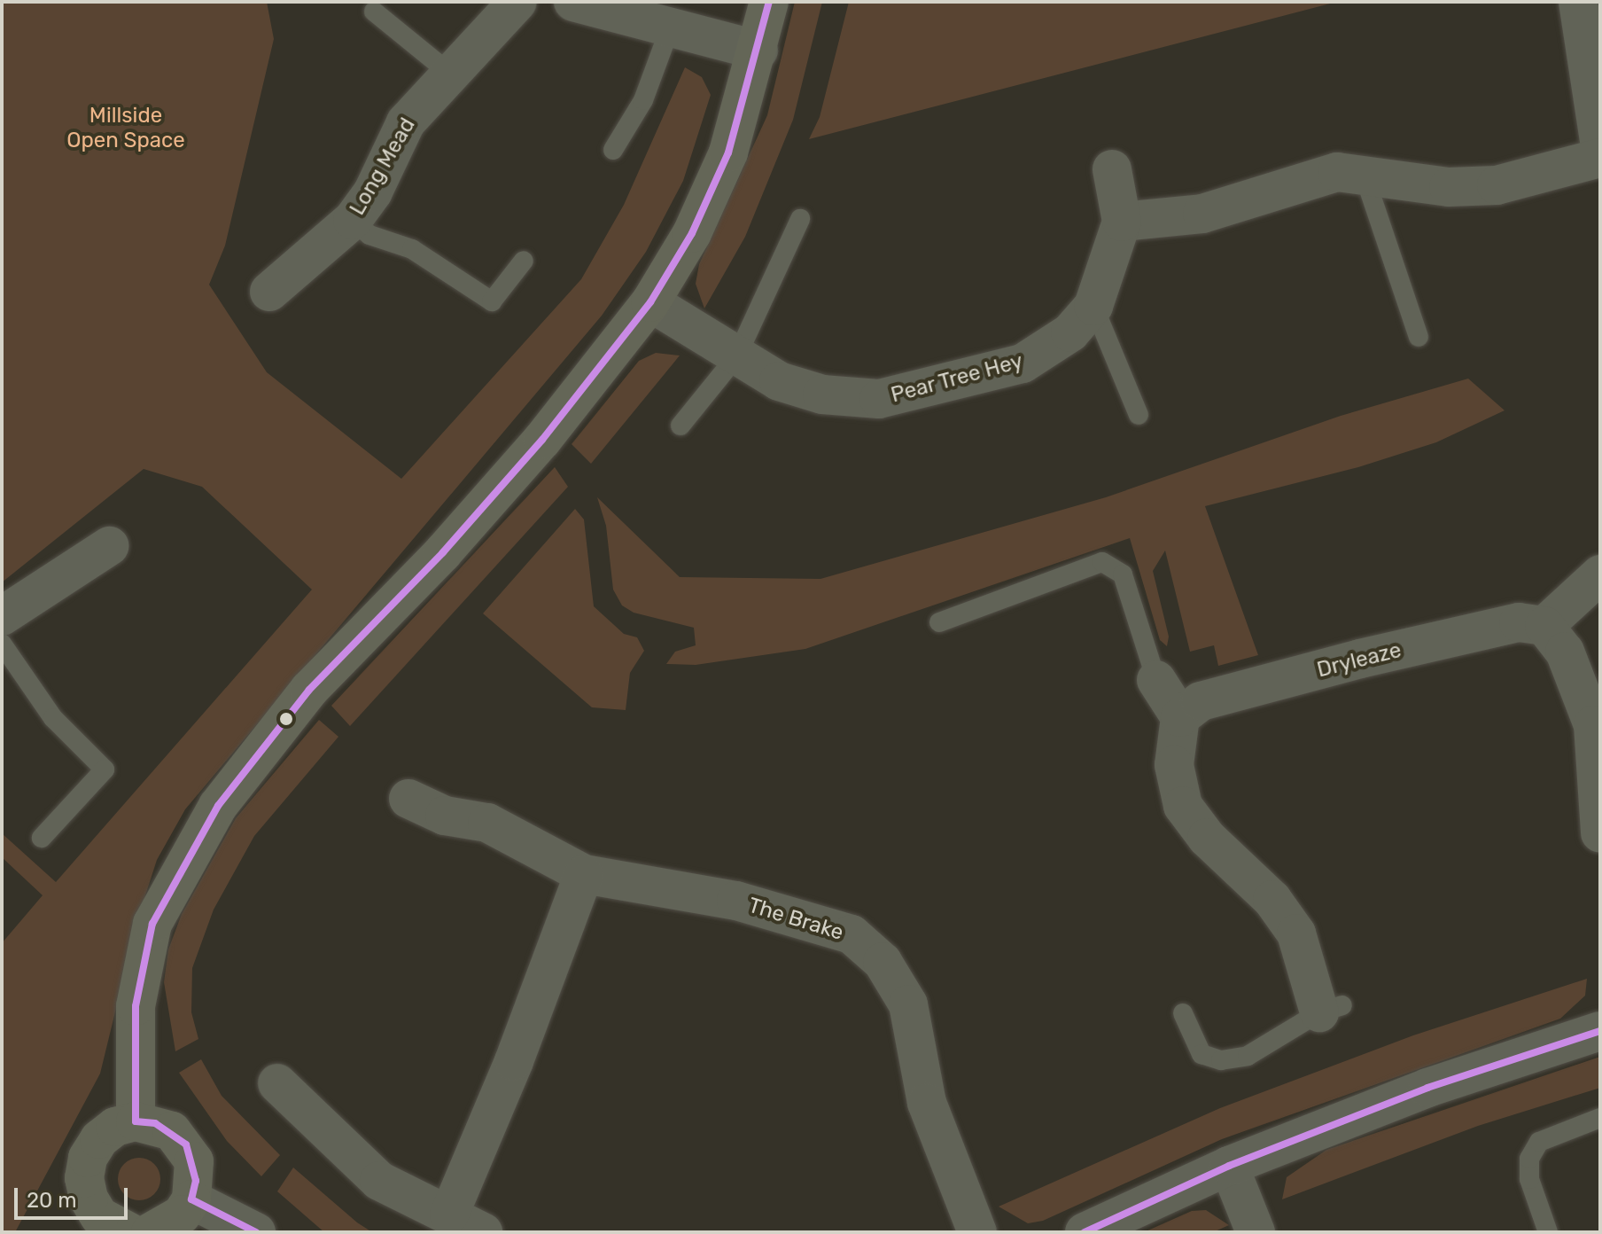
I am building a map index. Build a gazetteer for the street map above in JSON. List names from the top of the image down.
{
  "streets": {
    "street": [
      "Long Mead",
      "Pear Tree Hey",
      "Dryleaze",
      "The Brake"
    ]
  },
  "parks": ["Millside Open Space"],
  "scale_bar": "20 m"
}
